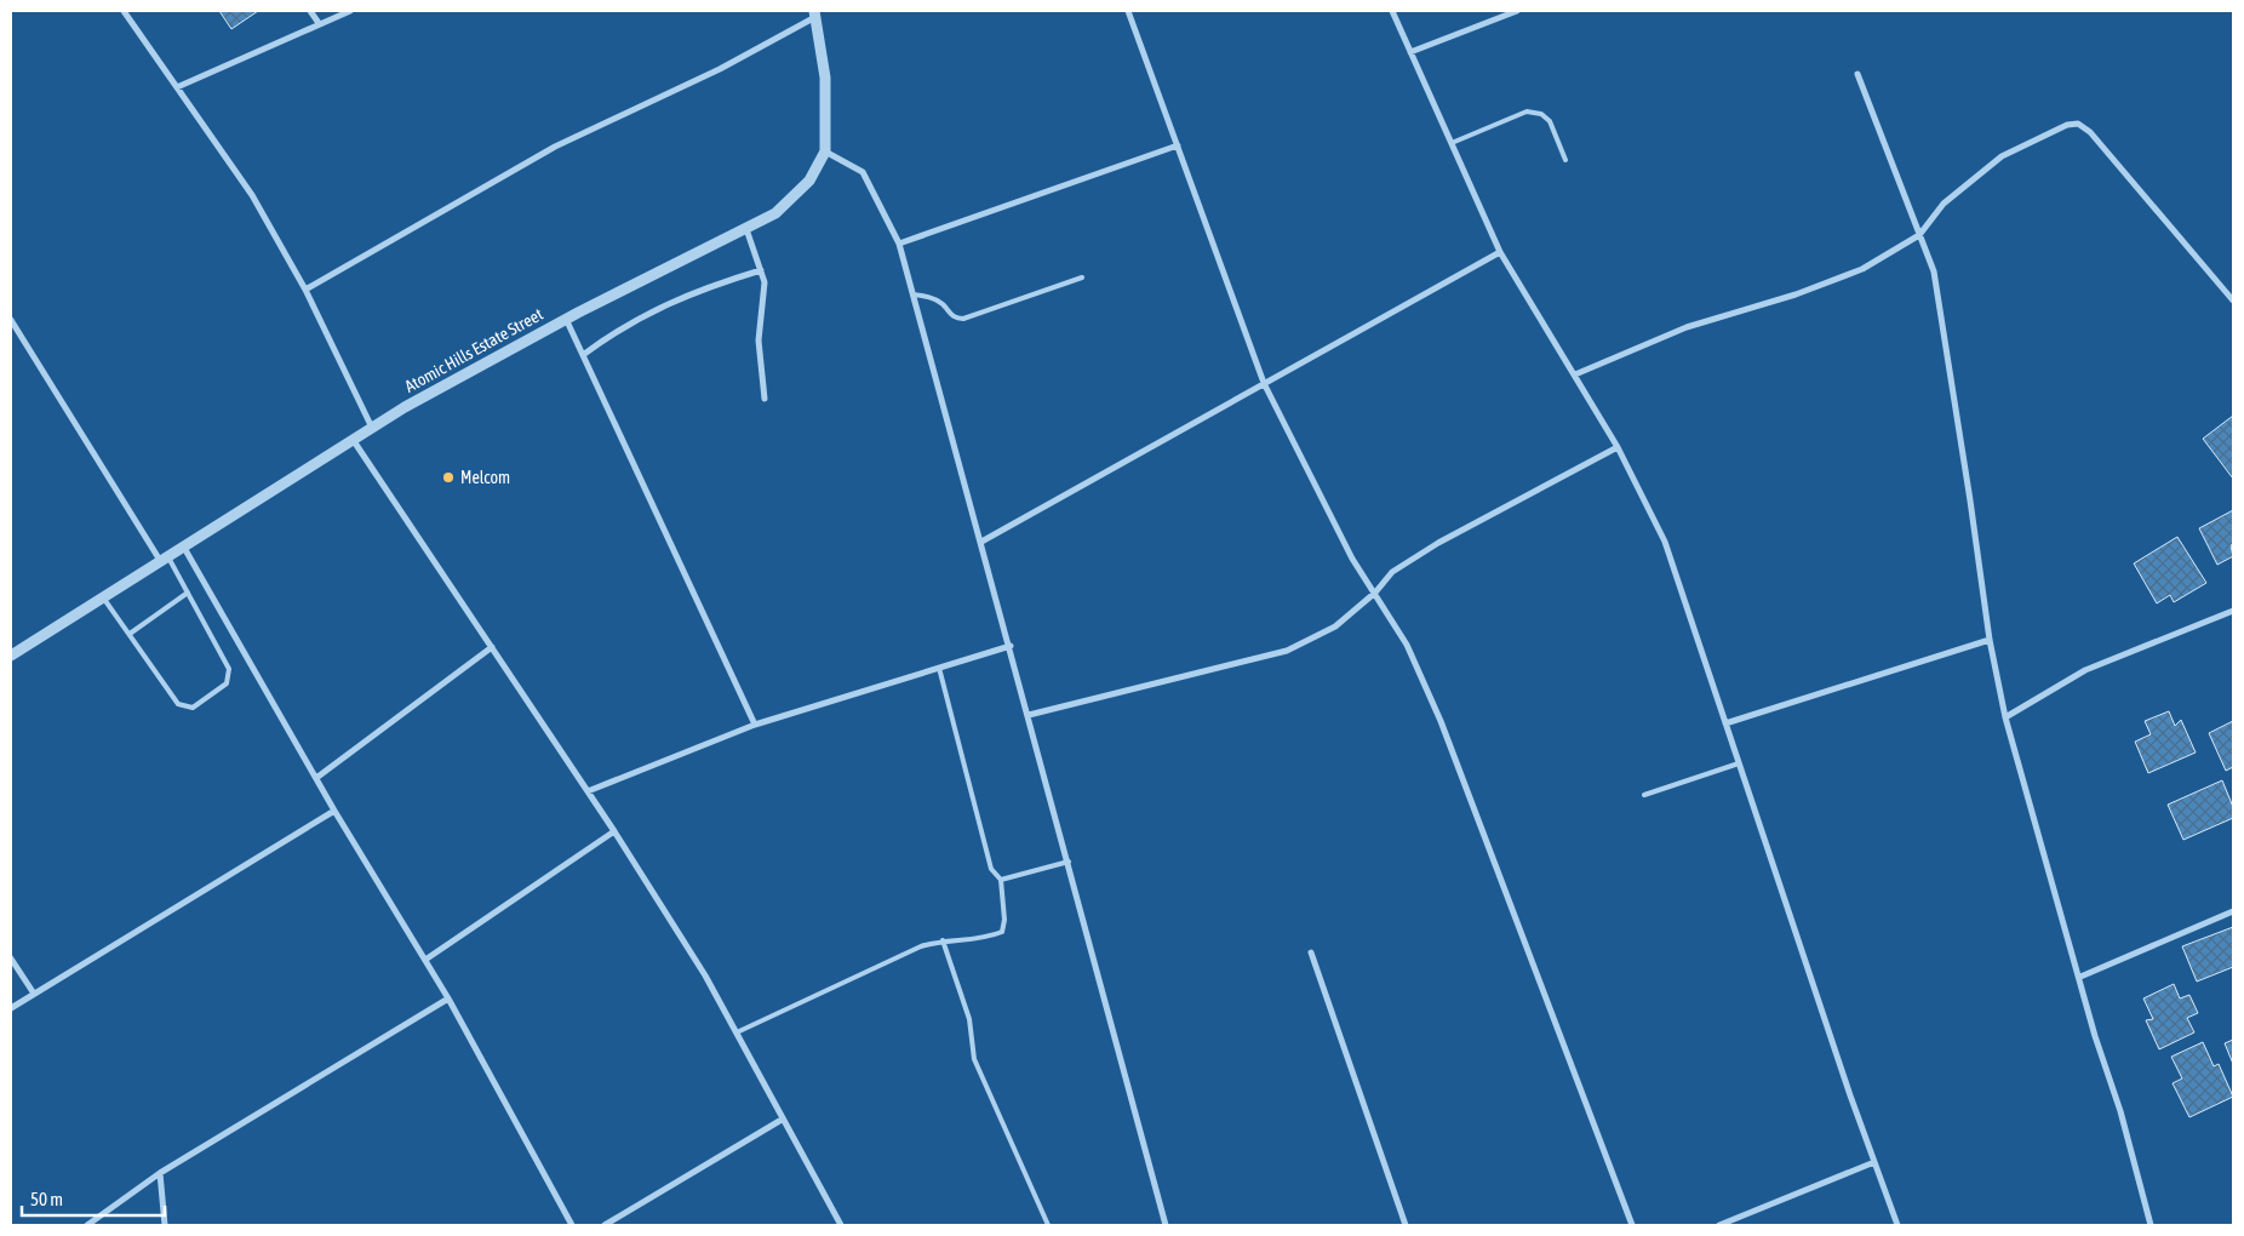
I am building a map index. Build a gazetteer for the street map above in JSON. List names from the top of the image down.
{
  "streets": {
    "street": ["Atomic Hills Estate Street"]
  },
  "places": ["Melcom"],
  "scale_bar": "50 m"
}
